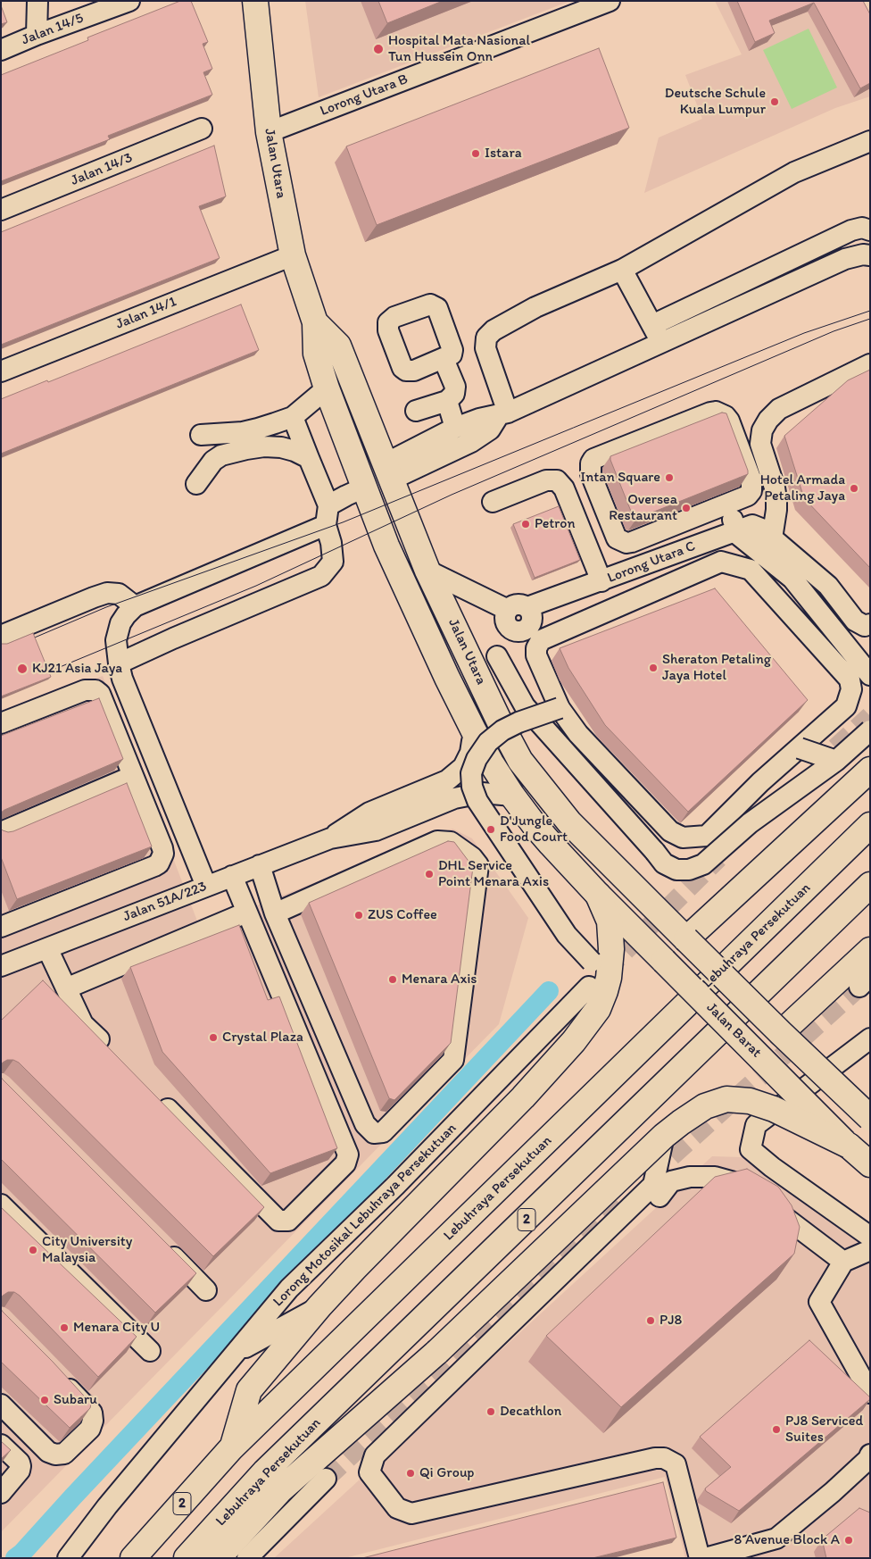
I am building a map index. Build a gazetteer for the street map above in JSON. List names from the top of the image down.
{
  "streets": {
    "main road": [
      "Jalan Utara",
      "Lebuhraya Persekutuan",
      "Jalan Barat",
      "2"
    ],
    "street": [
      "Jalan 14/5",
      "Lorong Utara B",
      "Jalan 14/3",
      "Jalan 14/1",
      "Lorong Utara C",
      "Jalan 51A/223",
      "Lorong Motosikal Lebuhraya Persekutuan"
    ]
  },
  "crossings": [
    ["Lorong Utara B", "Jalan Utara"],
    ["Jalan Utara", "Jalan 14/1"],
    ["Jalan Utara", "Jalan 51A/223"],
    ["Jalan Utara", "Jalan Barat"]
  ],
  "places": [
    "Hospital Mata Nasional Tun Hussein Onn",
    "Deutsche Schule Kuala Lumpur",
    "Istara",
    "Intan Square",
    "Hotel Armada Petaling Jaya",
    "Oversea Restaurant",
    "Petron",
    "Sheraton Petaling Jaya Hotel",
    "KJ21 Asia Jaya",
    "D'Jungle Food Court",
    "DHL Service Point Menara Axis",
    "ZUS Coffee",
    "Menara Axis",
    "Crystal Plaza",
    "City University Malaysia",
    "PJ8",
    "Menara City U",
    "Subaru",
    "Decathlon",
    "PJ8 Serviced Suites",
    "Qi Group",
    "8 Avenue Block A"
  ]
}
